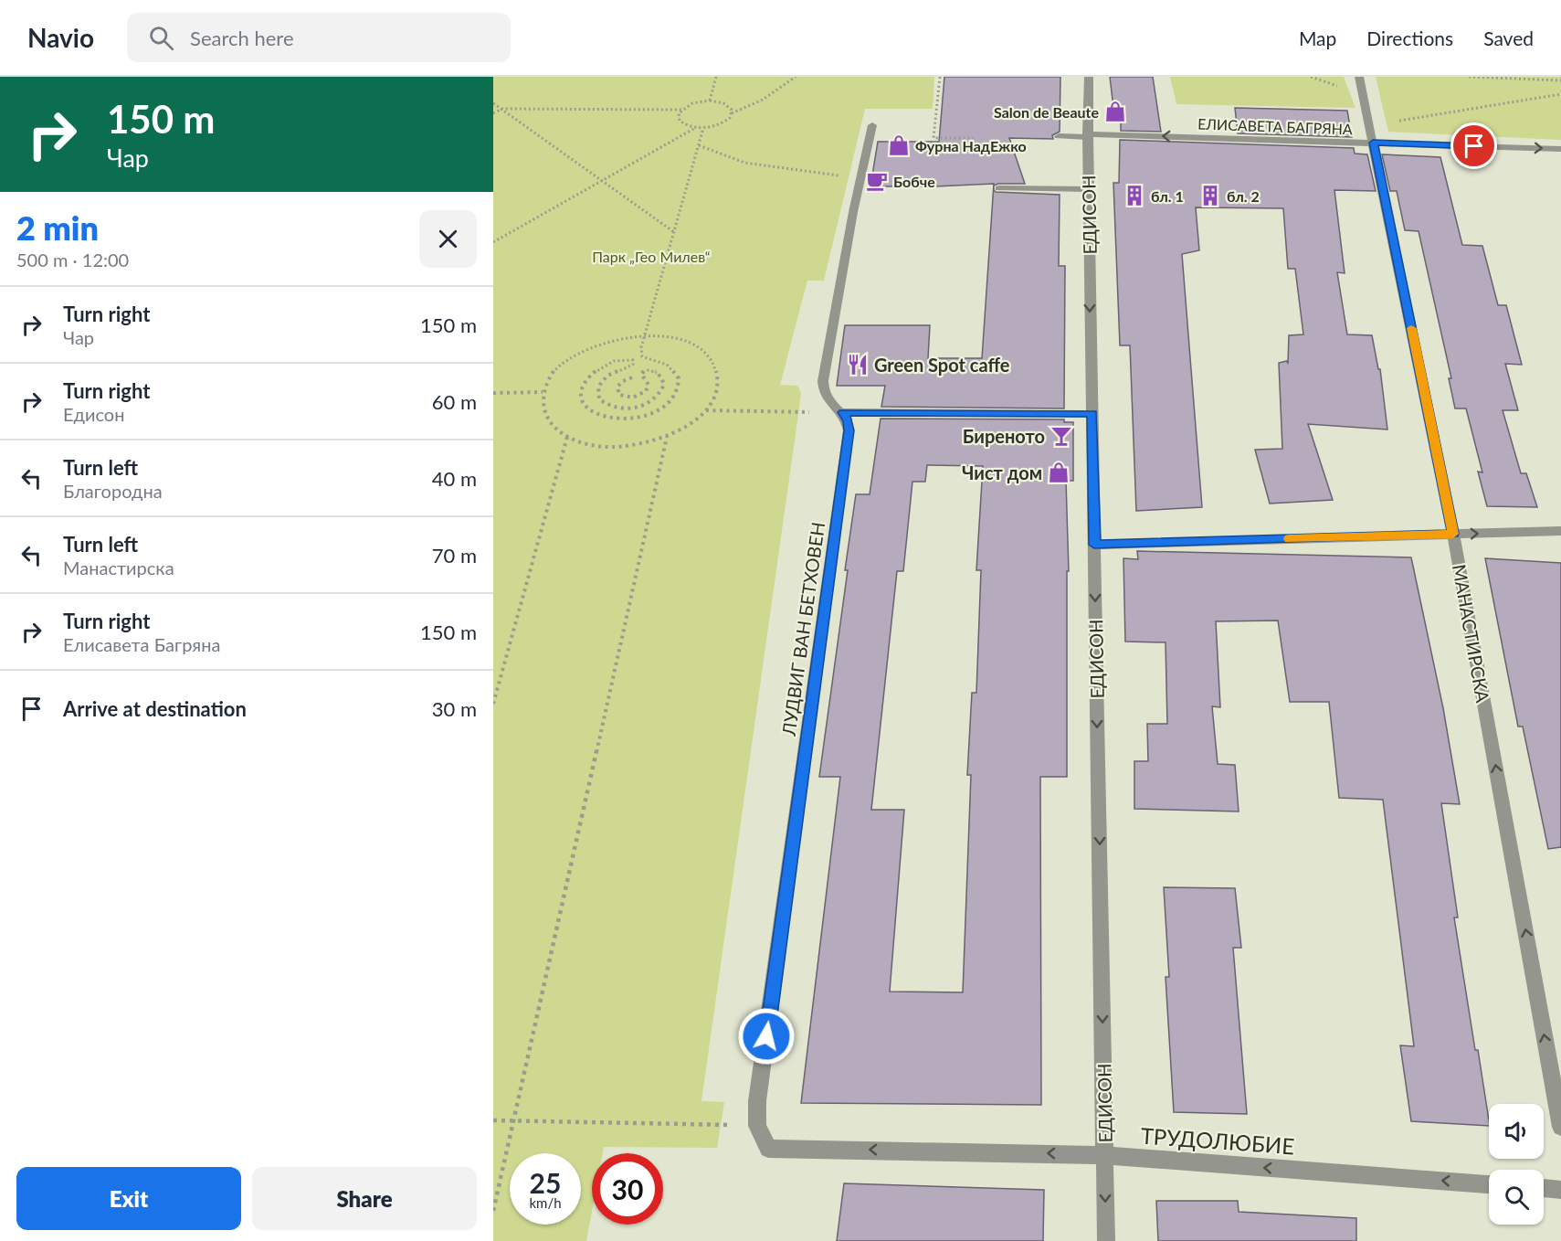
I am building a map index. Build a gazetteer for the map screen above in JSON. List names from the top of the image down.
{
  "streets": {
    "street": [
      "ЕЛИСАВЕТА БАГРЯНА",
      "ЕДИСОН",
      "ЛУДВИГ ВАН БЕТХОВЕН",
      "МАНАСТИРСКА",
      "ТРУДОЛЮБИЕ"
    ]
  },
  "crossings": [
    ["ЕЛИСАВЕТА БАГРЯНА", "ЕДИСОН"],
    ["ЕЛИСАВЕТА БАГРЯНА", "МАНАСТИРСКА"],
    ["ЕДИСОН", "ТРУДОЛЮБИЕ"],
    ["ЛУДВИГ ВАН БЕТХОВЕН", "ТРУДОЛЮБИЕ"]
  ],
  "one_way": ["ЕДИСОН", "МАНАСТИРСКА", "ТРУДОЛЮБИЕ"],
  "parks": ["Парк „Гео Милев“"],
  "places": {
    "shop": ["Salon de Beaute", "Фурна НадЕжко", "Чист дом"],
    "cafe": ["Бобче"],
    "building": ["бл. 1", "бл. 2"],
    "restaurant": ["Green Spot caffe"],
    "bar": ["Биреното"]
  },
  "page": {
    "header": "Navio",
    "search": "Search here",
    "nav": ["Map", "Directions", "Saved"],
    "turn": ["150 m", "Чар"],
    "heading": ["2 min", "500 m · 12:00"],
    "list": [
      {
        "name": "Turn right",
        "note": "Чар",
        "value": "150 m"
      },
      {
        "name": "Turn right",
        "note": "Едисон",
        "value": "60 m"
      },
      {
        "name": "Turn left",
        "note": "Благородна",
        "value": "40 m"
      },
      {
        "name": "Turn left",
        "note": "Манастирска",
        "value": "70 m"
      },
      {
        "name": "Turn right",
        "note": "Елисавета Багряна",
        "value": "150 m"
      },
      {
        "name": "Arrive at destination",
        "value": "30 m"
      }
    ],
    "speed": "25 km/h",
    "limit": "30",
    "buttons": ["Exit", "Share"]
  }
}
